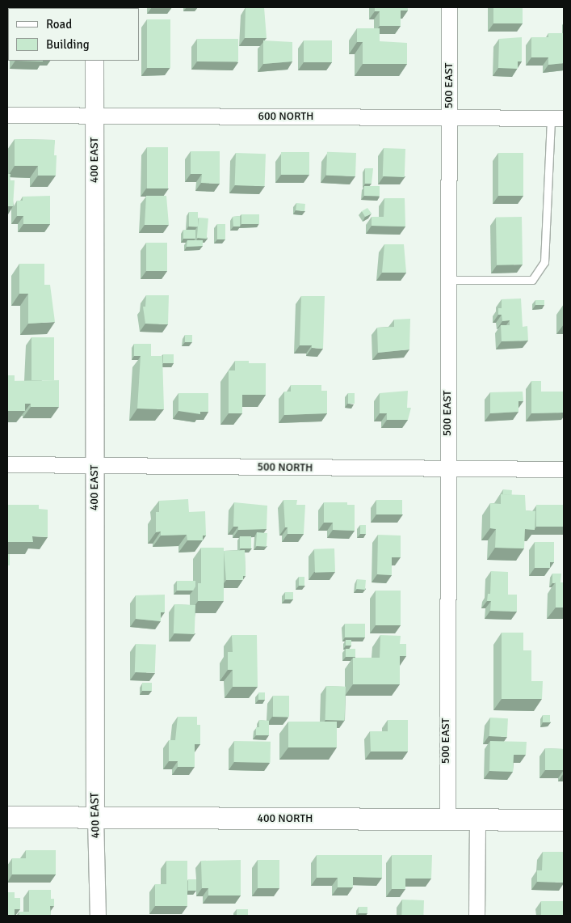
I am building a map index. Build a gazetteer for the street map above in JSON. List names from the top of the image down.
{
  "streets": {
    "main road": ["400 NORTH"],
    "street": [
      "500 EAST",
      "600 NORTH",
      "400 EAST",
      "500 NORTH"
    ]
  },
  "crossings": [
    ["500 EAST", "600 NORTH"],
    ["500 EAST", "500 NORTH"],
    ["500 EAST", "400 NORTH"],
    ["600 NORTH", "400 EAST"],
    ["400 EAST", "500 NORTH"],
    ["400 EAST", "400 NORTH"]
  ],
  "legend": ["Road", "Building"]
}
